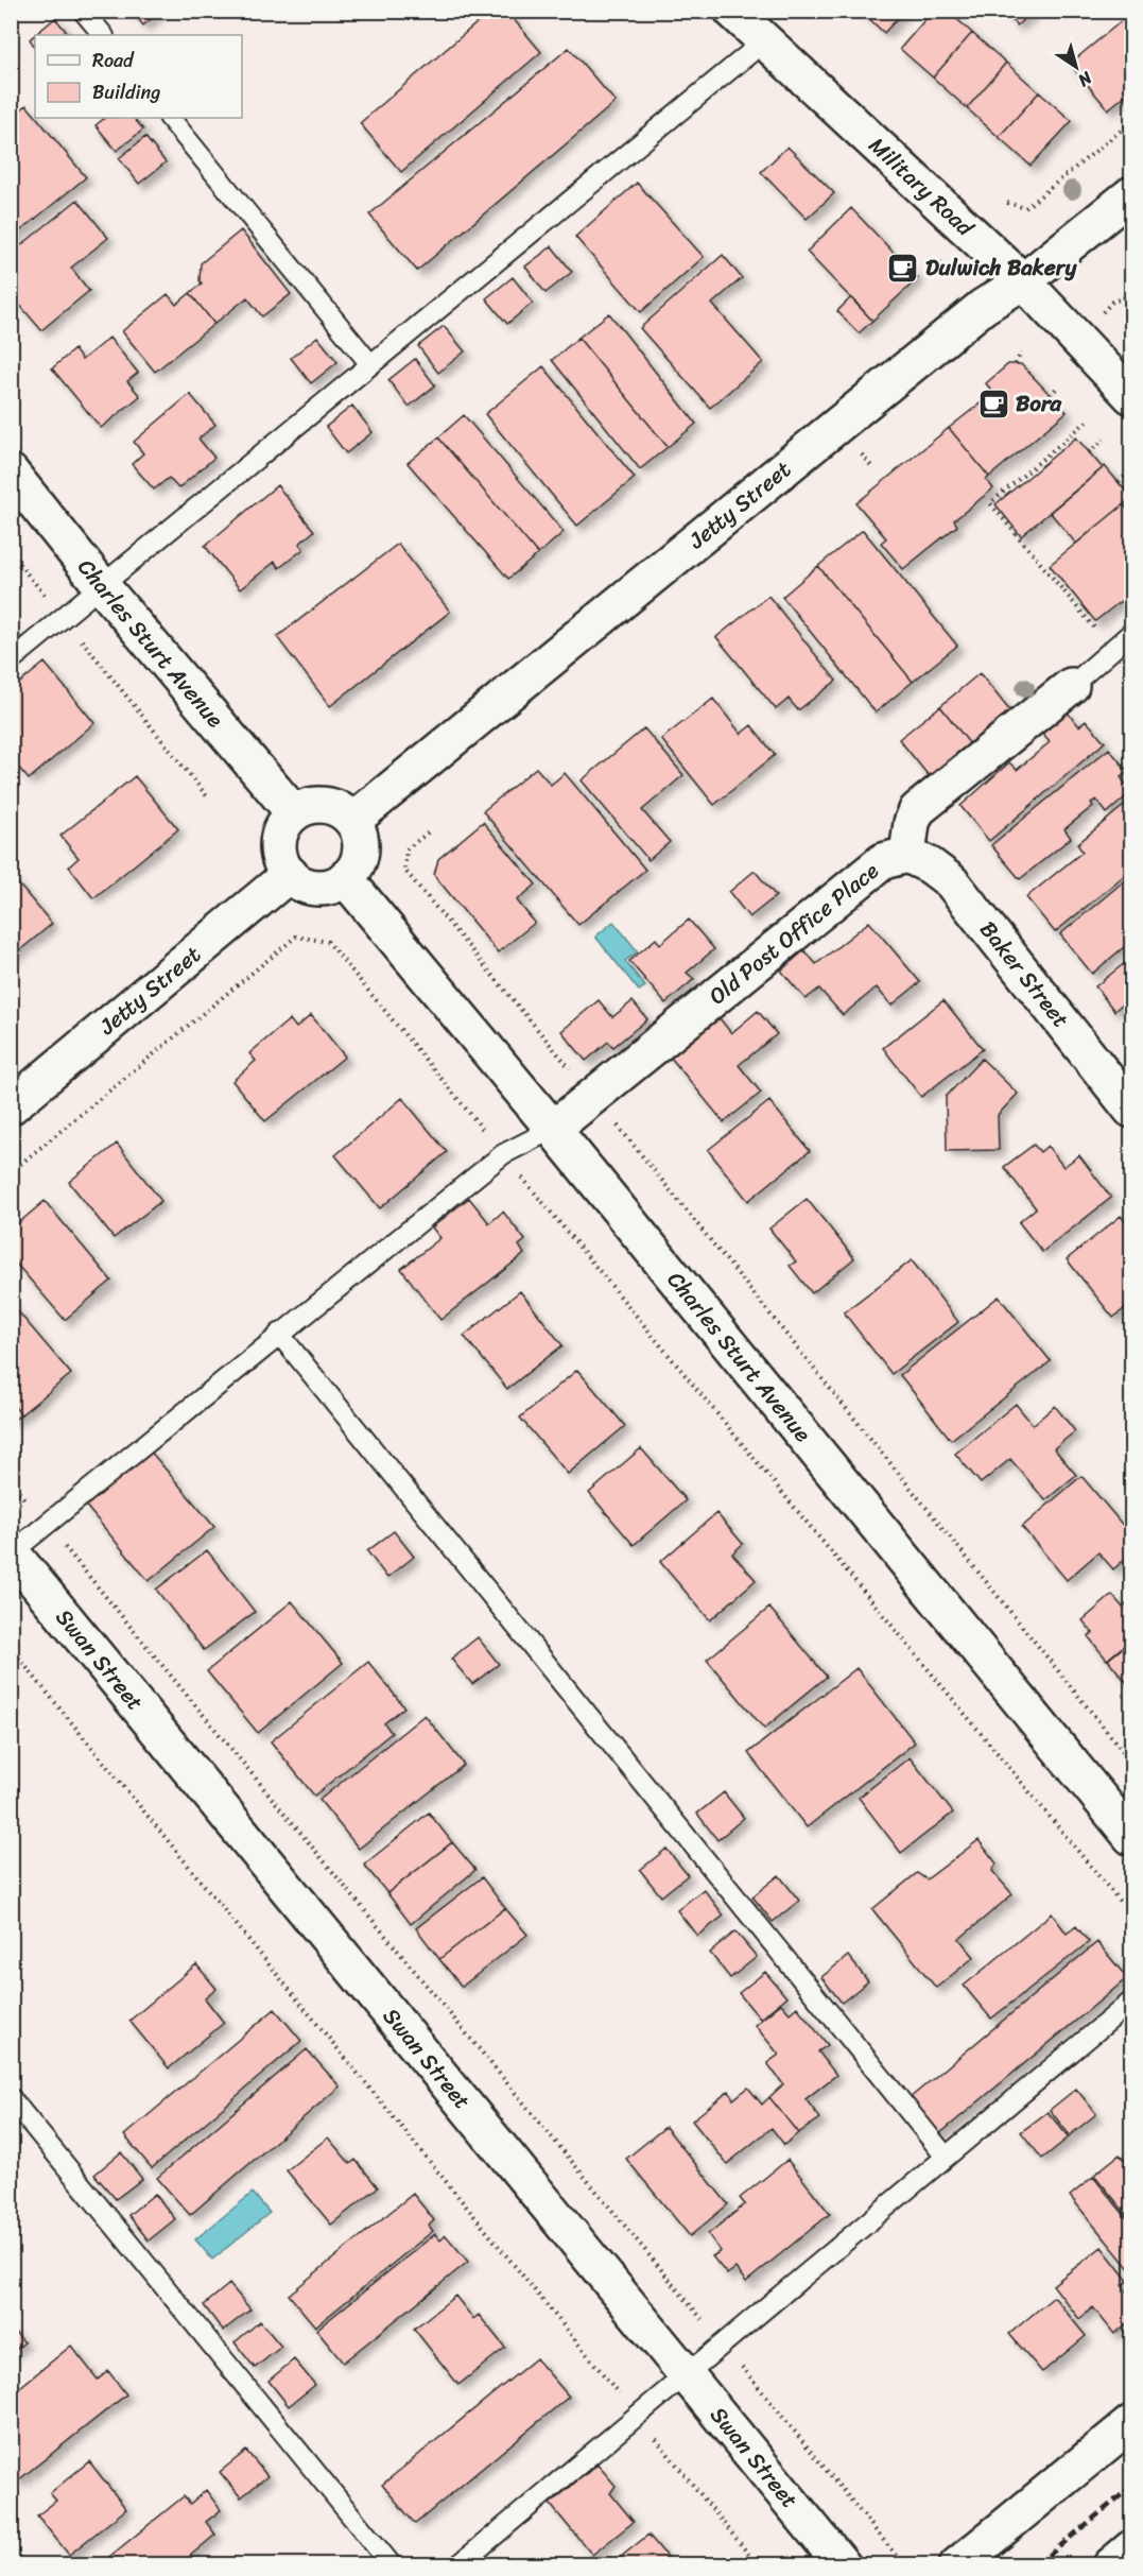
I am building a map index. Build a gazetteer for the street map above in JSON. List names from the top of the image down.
{
  "streets": {
    "street": [
      "Military Road",
      "Jetty Street",
      "Charles Sturt Avenue",
      "Old Post Office Place",
      "Baker Street",
      "Swan Street"
    ]
  },
  "crossings": [
    ["Military Road", "Jetty Street"],
    ["Jetty Street", "Charles Sturt Avenue"],
    ["Charles Sturt Avenue", "Old Post Office Place"],
    ["Old Post Office Place", "Baker Street"]
  ],
  "places": {
    "cafe": ["Dulwich Bakery", "Bora"]
  },
  "legend": ["Road", "Building"],
  "north": "bottom right"
}
